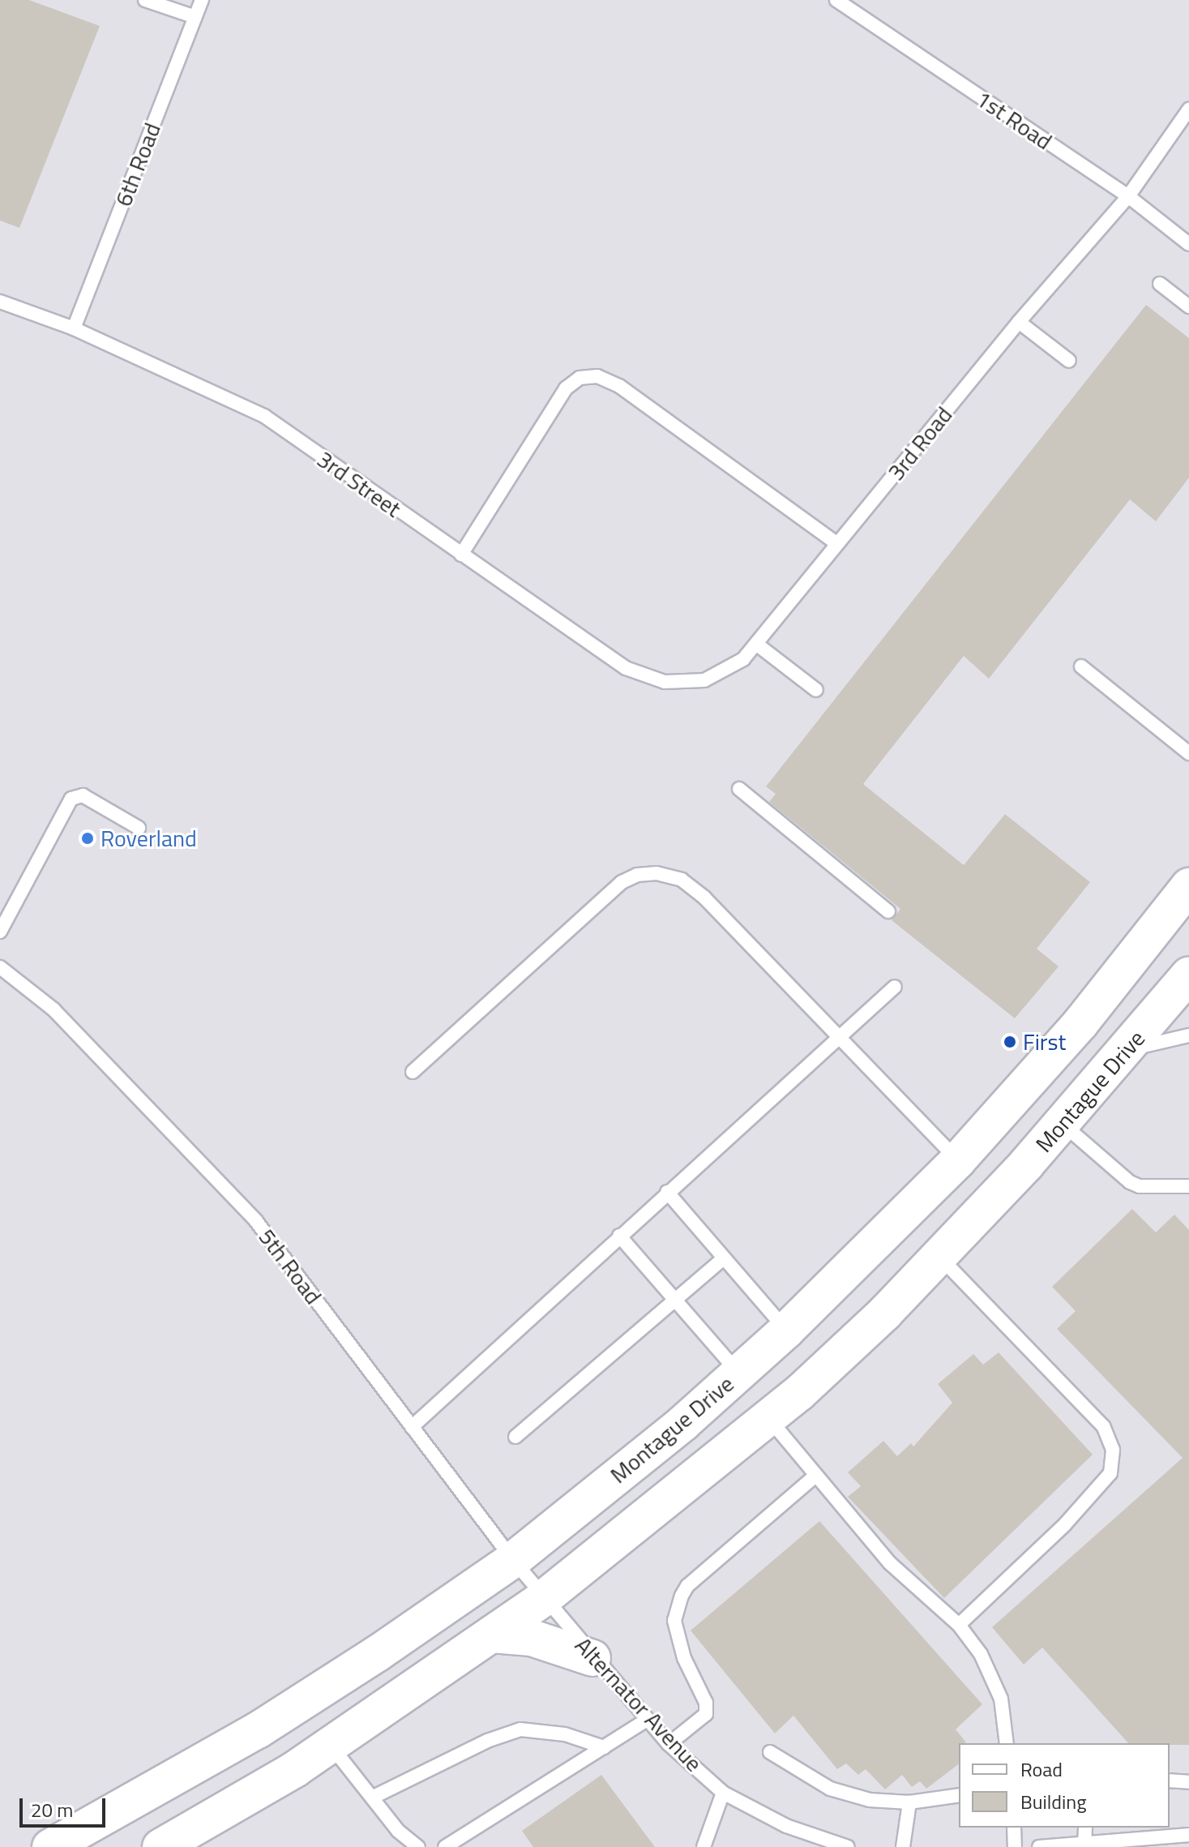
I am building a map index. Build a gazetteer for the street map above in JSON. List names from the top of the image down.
{
  "streets": {
    "main road": ["Montague Drive"],
    "lane": [
      "1st Road",
      "6th Road",
      "3rd Road",
      "3rd Street",
      "5th Road",
      "Alternator Avenue"
    ]
  },
  "crossings": [
    ["1st Road", "3rd Road"],
    ["6th Road", "3rd Street"],
    ["3rd Road", "3rd Street"],
    ["Montague Drive", "5th Road"],
    ["Montague Drive", "Alternator Avenue"],
    ["5th Road", "Alternator Avenue"]
  ],
  "places": ["Roverland", "First"],
  "legend": ["Road", "Building"],
  "scale_bar": "20 m"
}
